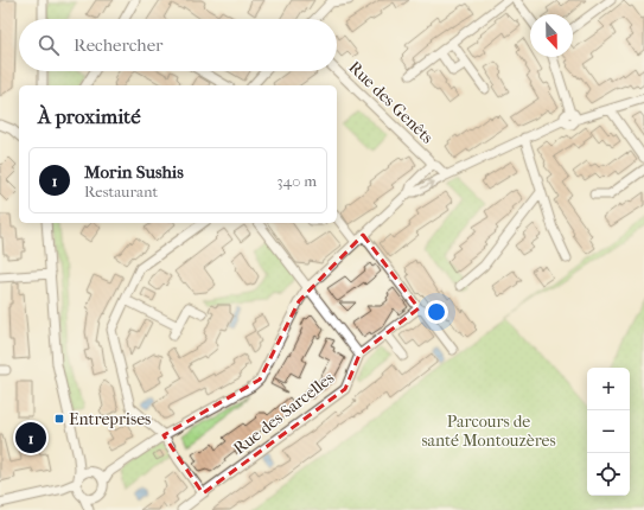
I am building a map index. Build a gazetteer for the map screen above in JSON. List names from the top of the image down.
{
  "streets": {
    "street": ["Rue des Genêts", "Rue des Sarcelles"]
  },
  "parks": ["Parcours de santé Montouzères"],
  "places": {
    "transit": ["Entreprises"]
  },
  "north": "bottom",
  "page": {
    "search": "Rechercher",
    "heading": "À proximité",
    "list": [
      {
        "mark": "1",
        "name": "Morin Sushis",
        "note": "Restaurant",
        "value": "340 m"
      }
    ],
    "map_buttons": ["+", "−"],
    "pins": "1"
  }
}
